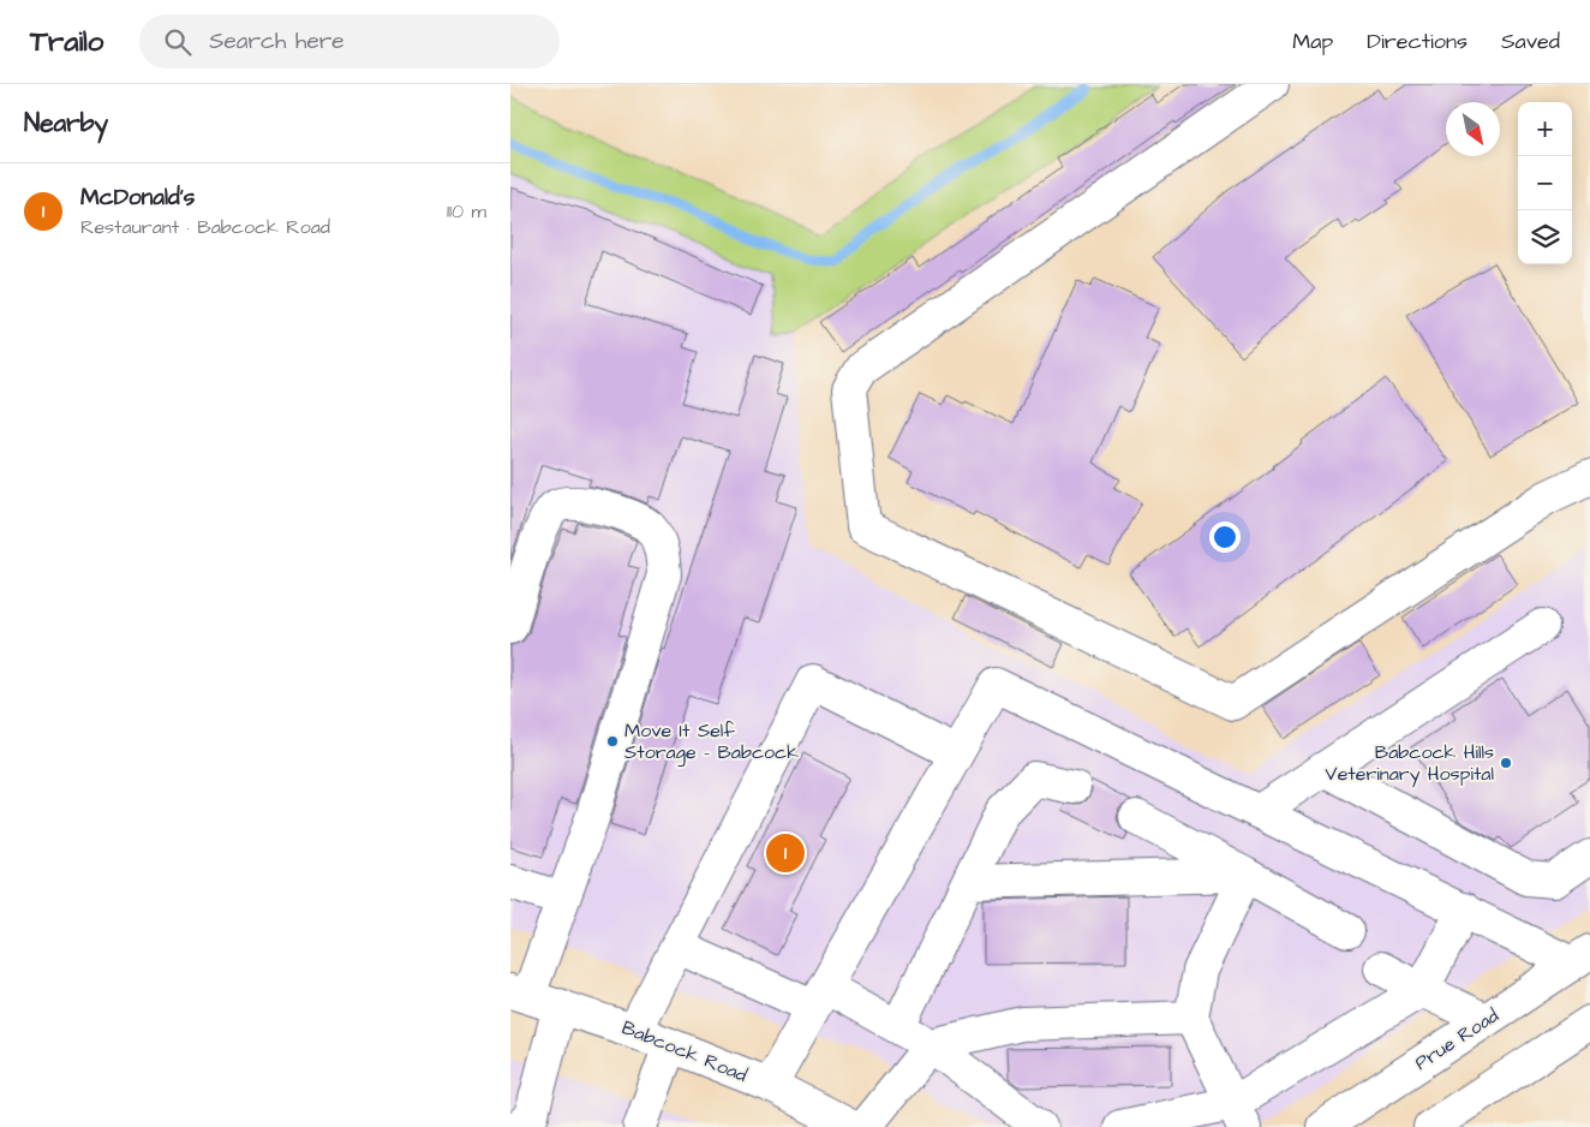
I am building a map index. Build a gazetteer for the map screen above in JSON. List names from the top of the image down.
{
  "streets": {
    "main road": ["Prue Road", "Babcock Road"]
  },
  "places": ["Move It Self Storage - Babcock", "Babcock Hills Veterinary Hospital"],
  "north": "bottom right",
  "page": {
    "header": "Trailo",
    "search": "Search here",
    "nav": ["Map", "Directions", "Saved"],
    "heading": "Nearby",
    "map_buttons": ["+", "−"],
    "list": [
      {
        "mark": "1",
        "name": "McDonald's",
        "note": "Restaurant · Babcock Road",
        "value": "110 m"
      }
    ],
    "pins": "1"
  }
}
